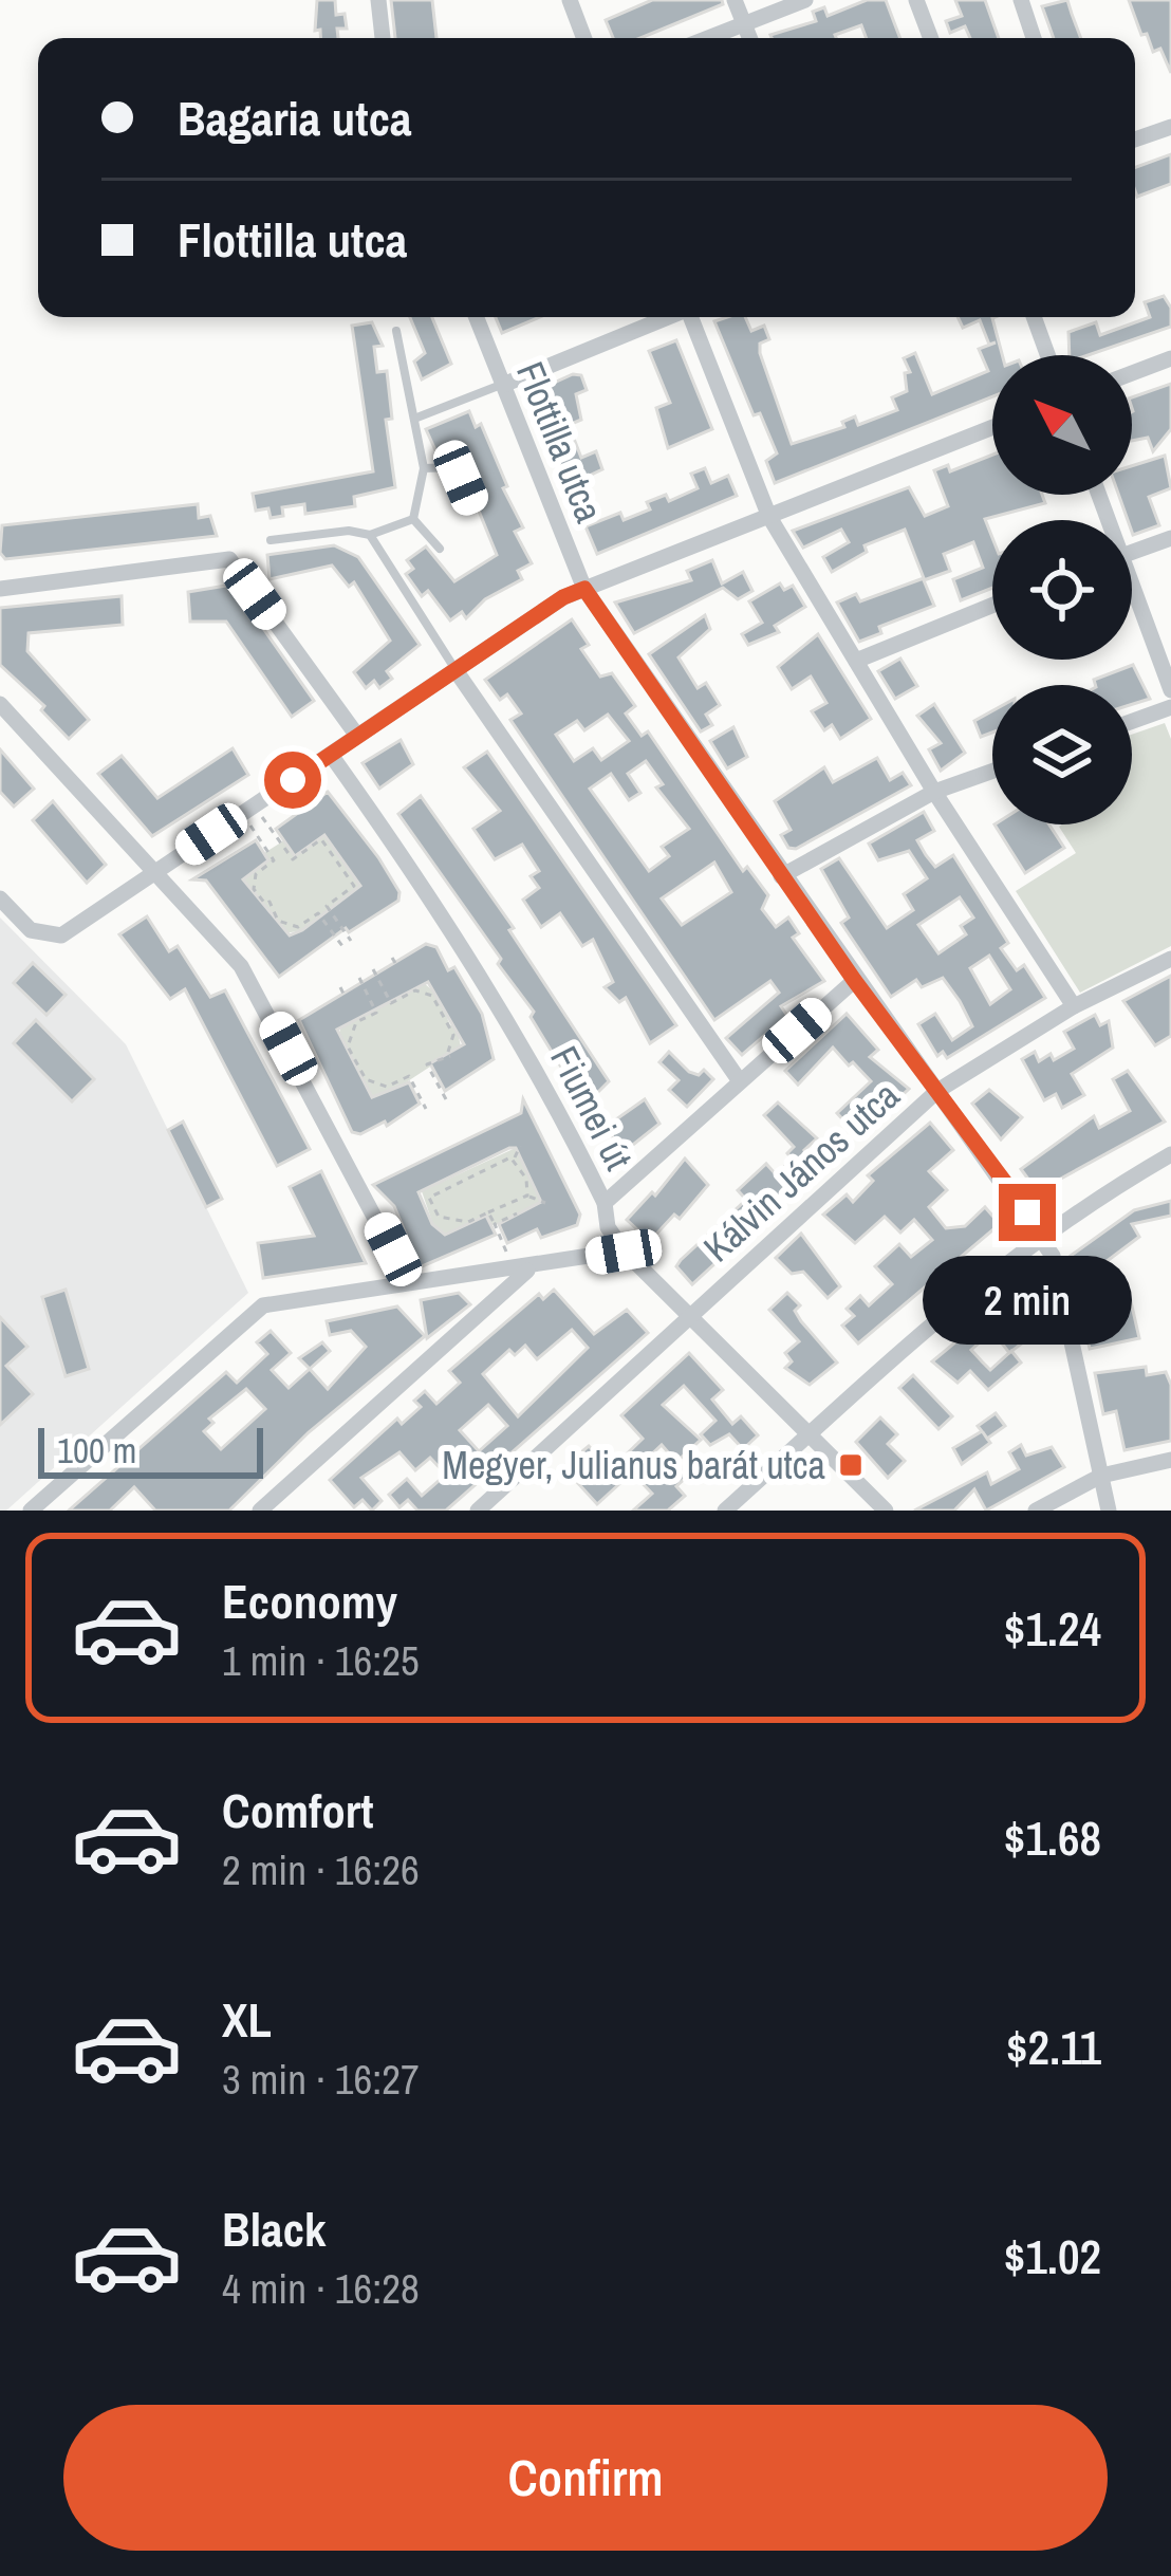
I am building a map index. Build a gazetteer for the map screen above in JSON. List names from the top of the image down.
{
  "streets": {
    "street": ["Flottilla utca", "Fiumei út", "Kálvin János utca"]
  },
  "crossings": [
    ["Flottilla utca", "Kálvin János utca"],
    ["Fiumei út", "Kálvin János utca"]
  ],
  "places": {
    "transit": ["Megyer, Julianus barát utca"]
  },
  "scale_bar": "100 m",
  "north": "top left",
  "page": {
    "banner": ["Bagaria utca", "Flottilla utca"],
    "bubble": "2 min",
    "scale": "100 m",
    "list": [
      {
        "name": "Economy",
        "note": "1 min · 16:25",
        "value": "$1.24"
      },
      {
        "name": "Comfort",
        "note": "2 min · 16:26",
        "value": "$1.68"
      },
      {
        "name": "XL",
        "note": "3 min · 16:27",
        "value": "$2.11"
      },
      {
        "name": "Black",
        "note": "4 min · 16:28",
        "value": "$1.02"
      }
    ],
    "buttons": "Confirm"
  }
}
